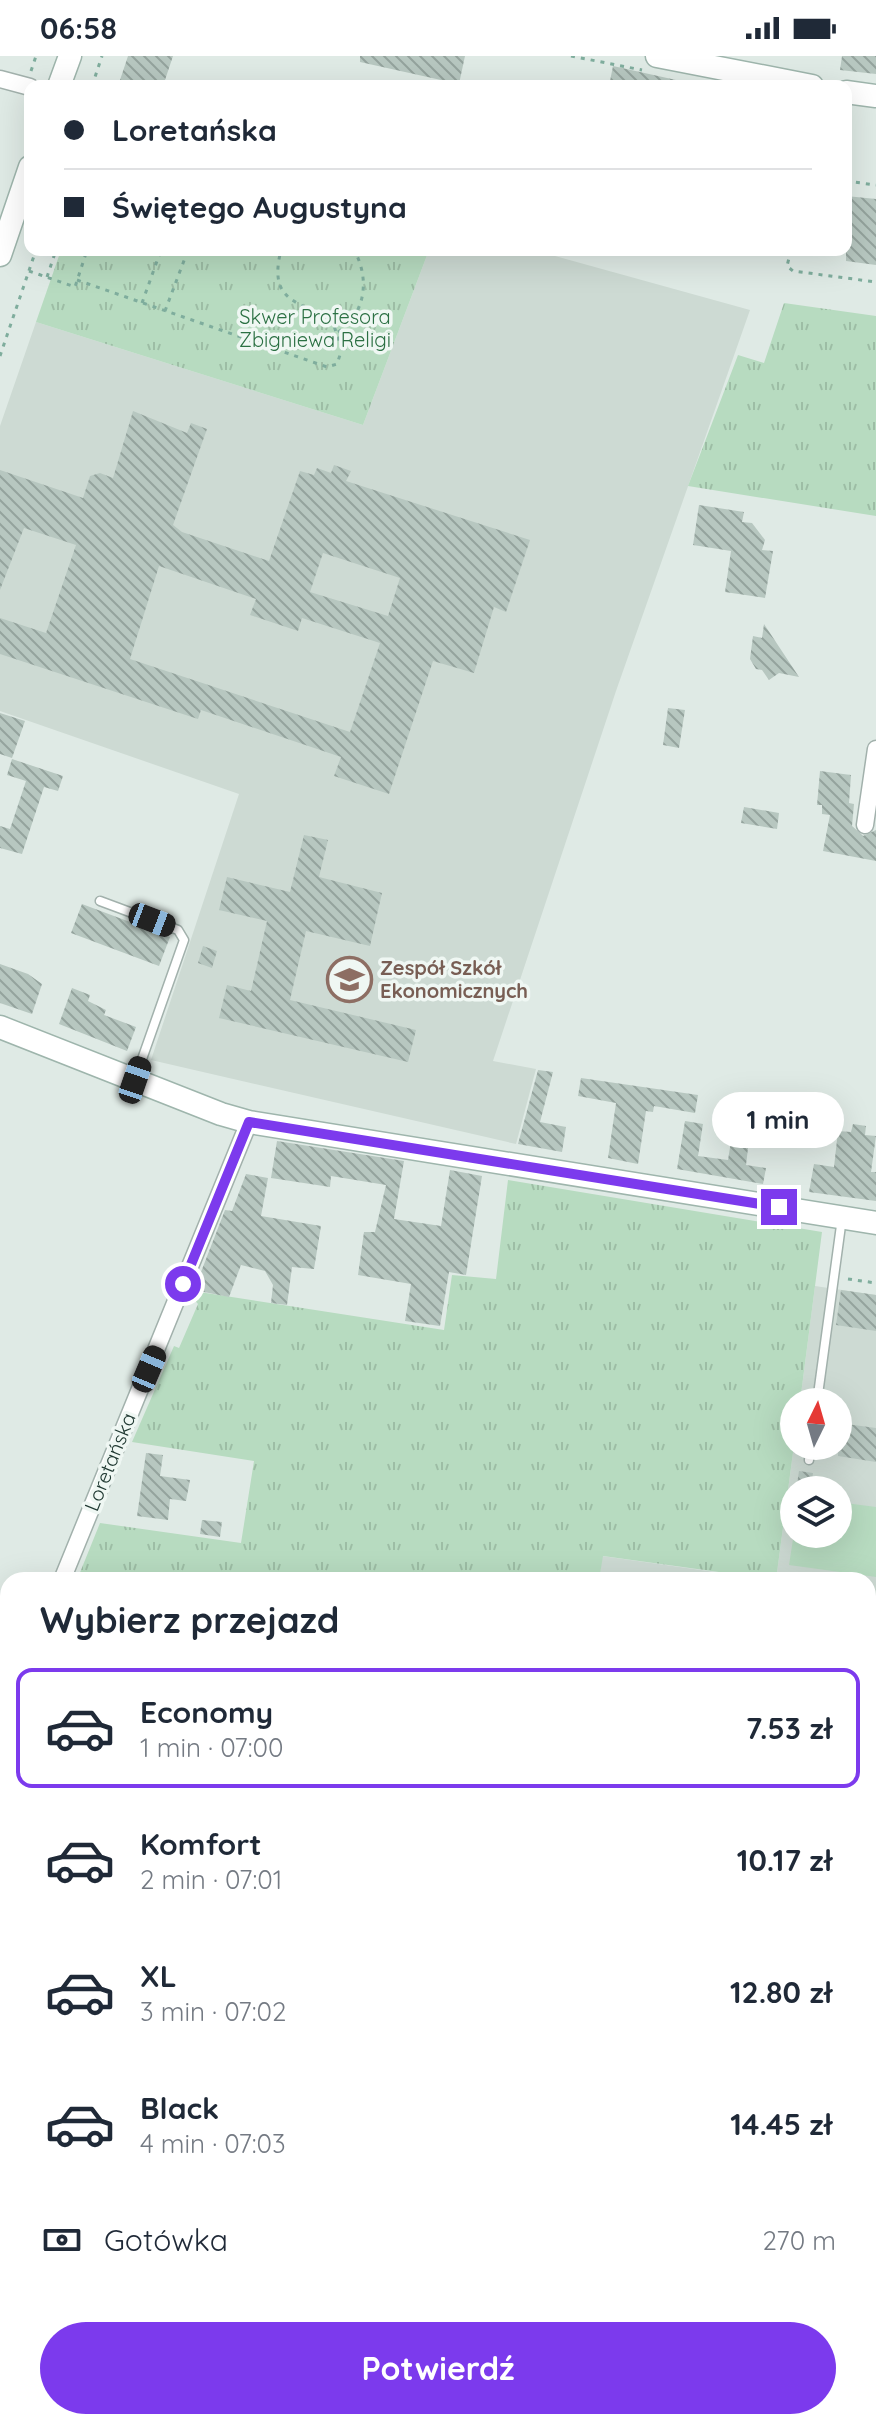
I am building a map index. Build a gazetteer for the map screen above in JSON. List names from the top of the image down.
{
  "streets": {
    "street": ["Loretańska"]
  },
  "parks": ["Skwer Profesora Zbigniewa Religi"],
  "places": {
    "school or university": ["Zespół Szkół Ekonomicznych"]
  },
  "north": "top",
  "page": {
    "status": "06:58",
    "banner": ["Loretańska", "Świętego Augustyna"],
    "bubble": "1 min",
    "heading": "Wybierz przejazd",
    "list": [
      {
        "name": "Economy",
        "note": "1 min · 07:00",
        "value": "7.53 zł"
      },
      {
        "name": "Komfort",
        "note": "2 min · 07:01",
        "value": "10.17 zł"
      },
      {
        "name": "XL",
        "note": "3 min · 07:02",
        "value": "12.80 zł"
      },
      {
        "name": "Black",
        "note": "4 min · 07:03",
        "value": "14.45 zł"
      }
    ],
    "pay": ["Gotówka", "270 m"],
    "buttons": "Potwierdź"
  }
}
